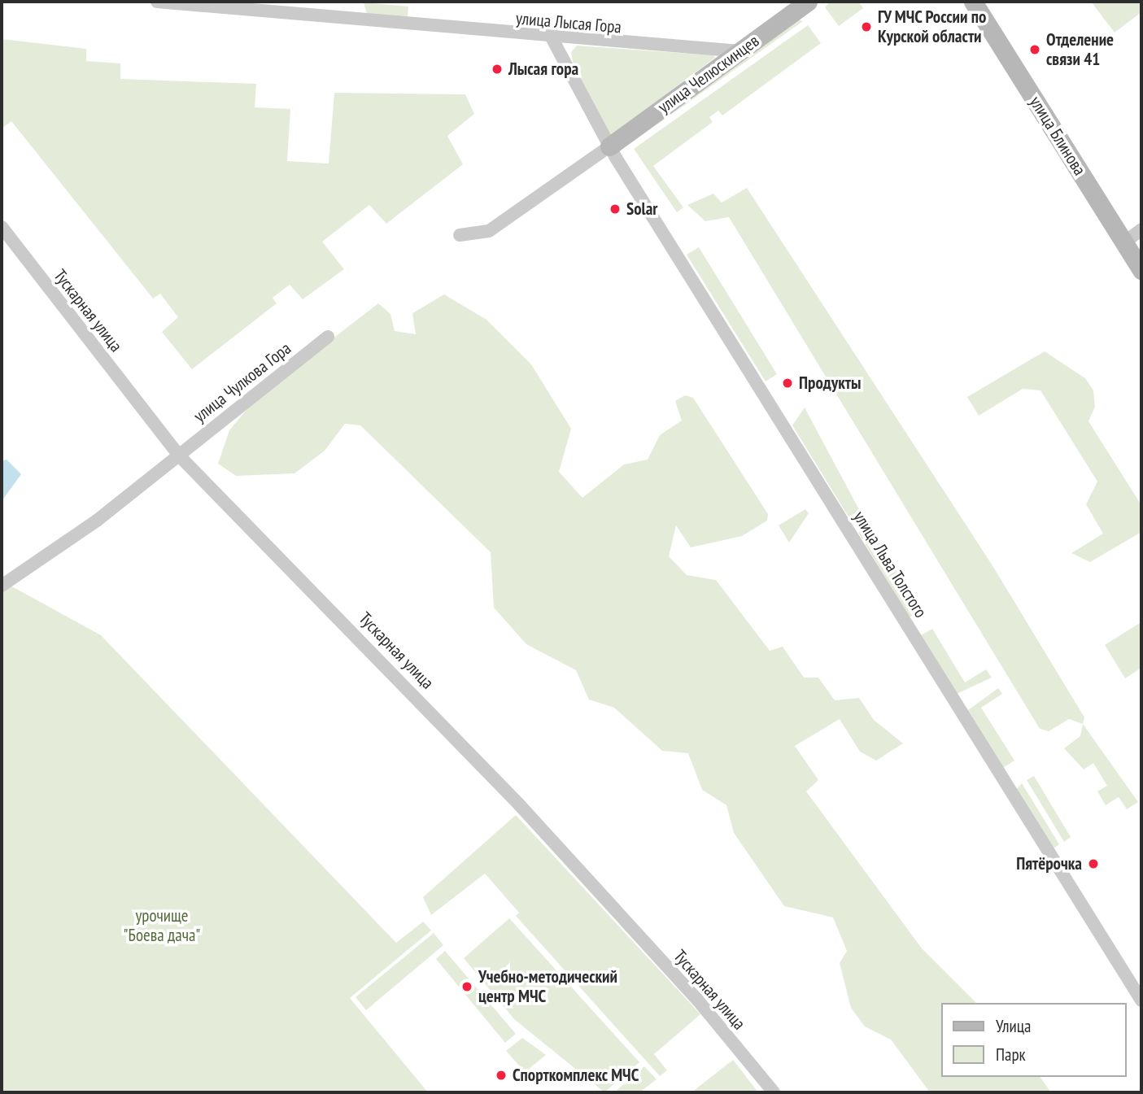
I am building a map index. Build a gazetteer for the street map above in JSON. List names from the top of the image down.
{
  "streets": {
    "street": [
      "улица Лысая Гора",
      "улица Челюскинцев",
      "улица Блинова",
      "Тускарная улица",
      "улица Чулкова Гора",
      "улица Льва Толстого"
    ]
  },
  "crossings": [
    ["улица Лысая Гора", "улица Челюскинцев"],
    ["улица Лысая Гора", "улица Льва Толстого"],
    ["улица Челюскинцев", "улица Льва Толстого"],
    ["Тускарная улица", "улица Чулкова Гора"]
  ],
  "parks": ["урочище \"Боева дача\""],
  "places": [
    "ГУ МЧС России по Курской области",
    "Отделение связи 41",
    "Лысая гора",
    "Solar",
    "Продукты",
    "Пятёрочка",
    "Учебно-методический центр МЧС",
    "Спорткомплекс МЧС"
  ],
  "legend": ["Улица", "Парк"]
}
